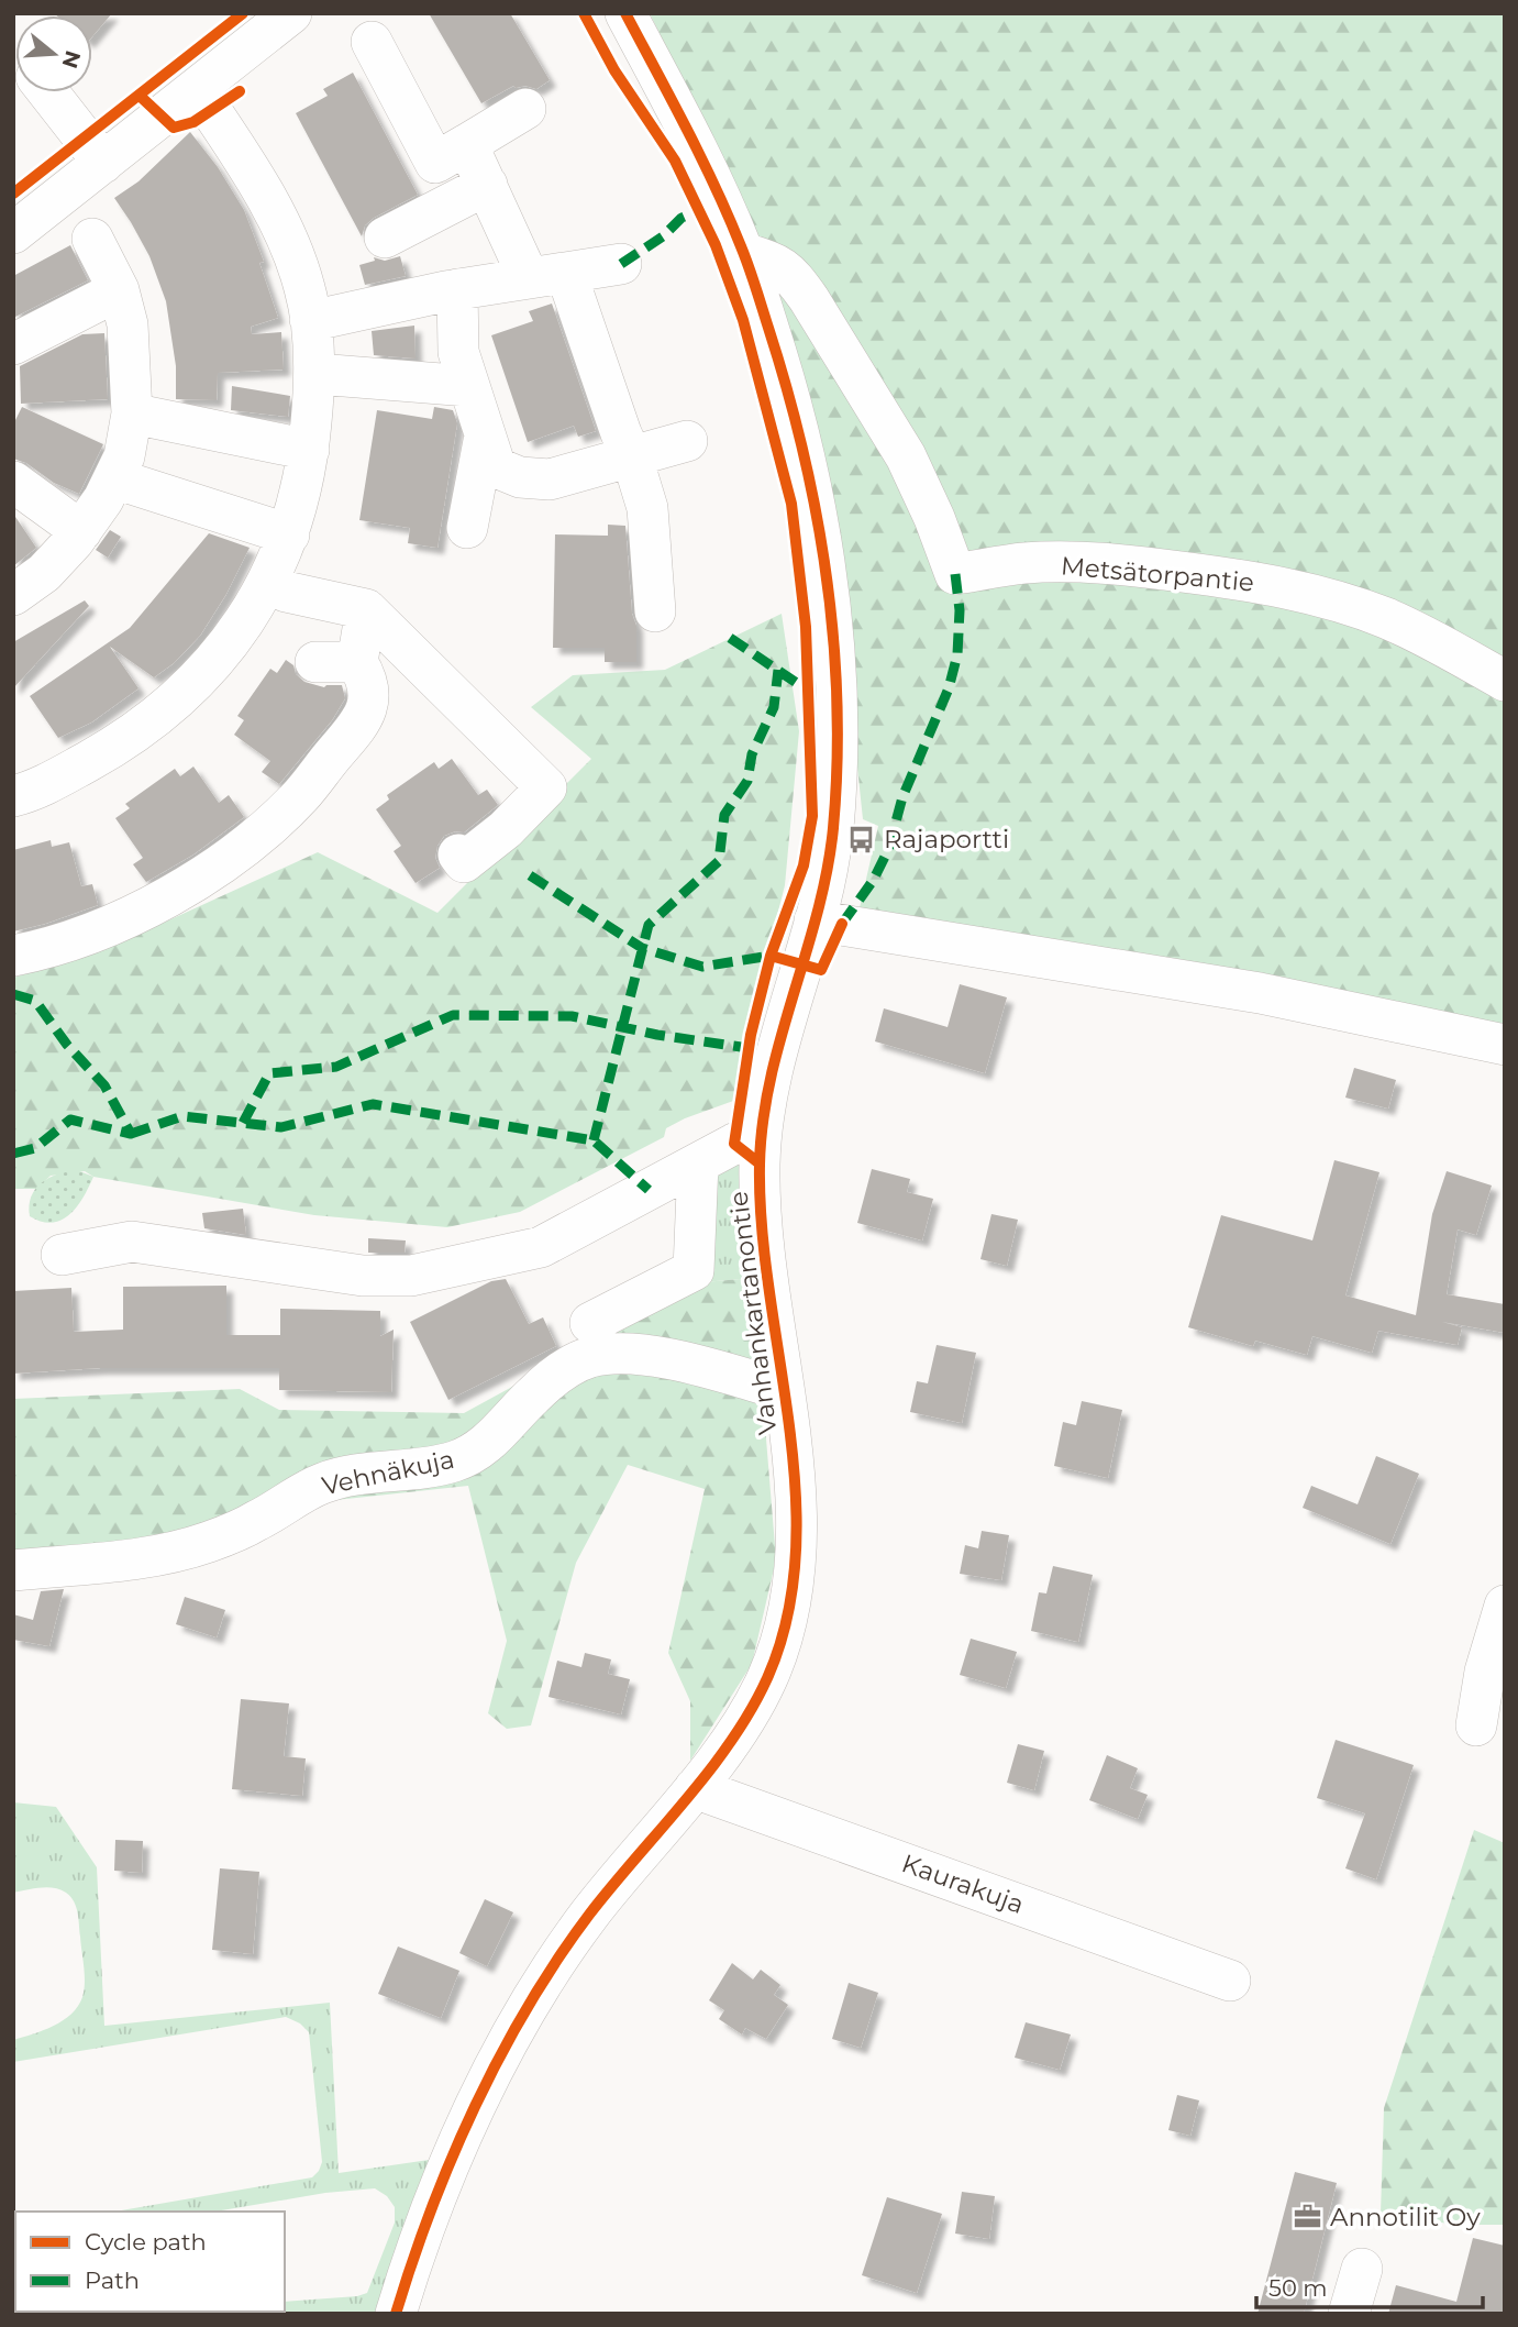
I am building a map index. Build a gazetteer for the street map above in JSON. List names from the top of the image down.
{
  "streets": {
    "street": [
      "Metsätorpantie",
      "Vanhankartanontie",
      "Vehnäkuja",
      "Kaurakuja"
    ]
  },
  "crossings": [
    ["Metsätorpantie", "Vanhankartanontie"],
    ["Vanhankartanontie", "Vehnäkuja"],
    ["Vanhankartanontie", "Kaurakuja"]
  ],
  "places": {
    "bus stop": ["Rajaportti"],
    "office": ["Annotilit Oy"]
  },
  "legend": ["Cycle path", "Path"],
  "scale_bar": "50 m",
  "north": "right"
}
